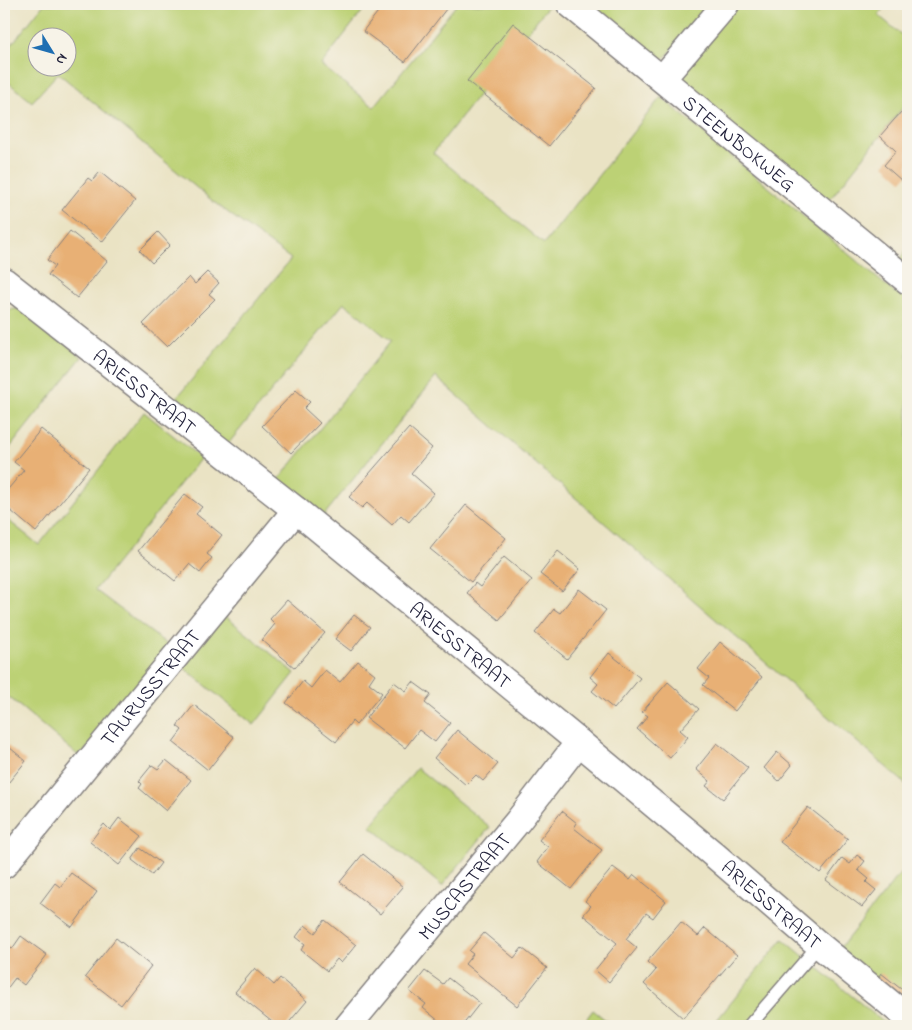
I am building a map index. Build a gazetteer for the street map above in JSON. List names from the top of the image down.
{
  "streets": {
    "street": [
      "STEENBOKWEG",
      "ARIESSTRAAT",
      "TAURUSSTRAAT",
      "MUSCASTRAAT"
    ]
  },
  "crossings": [
    ["ARIESSTRAAT", "TAURUSSTRAAT"],
    ["ARIESSTRAAT", "MUSCASTRAAT"]
  ],
  "north": "bottom right"
}
